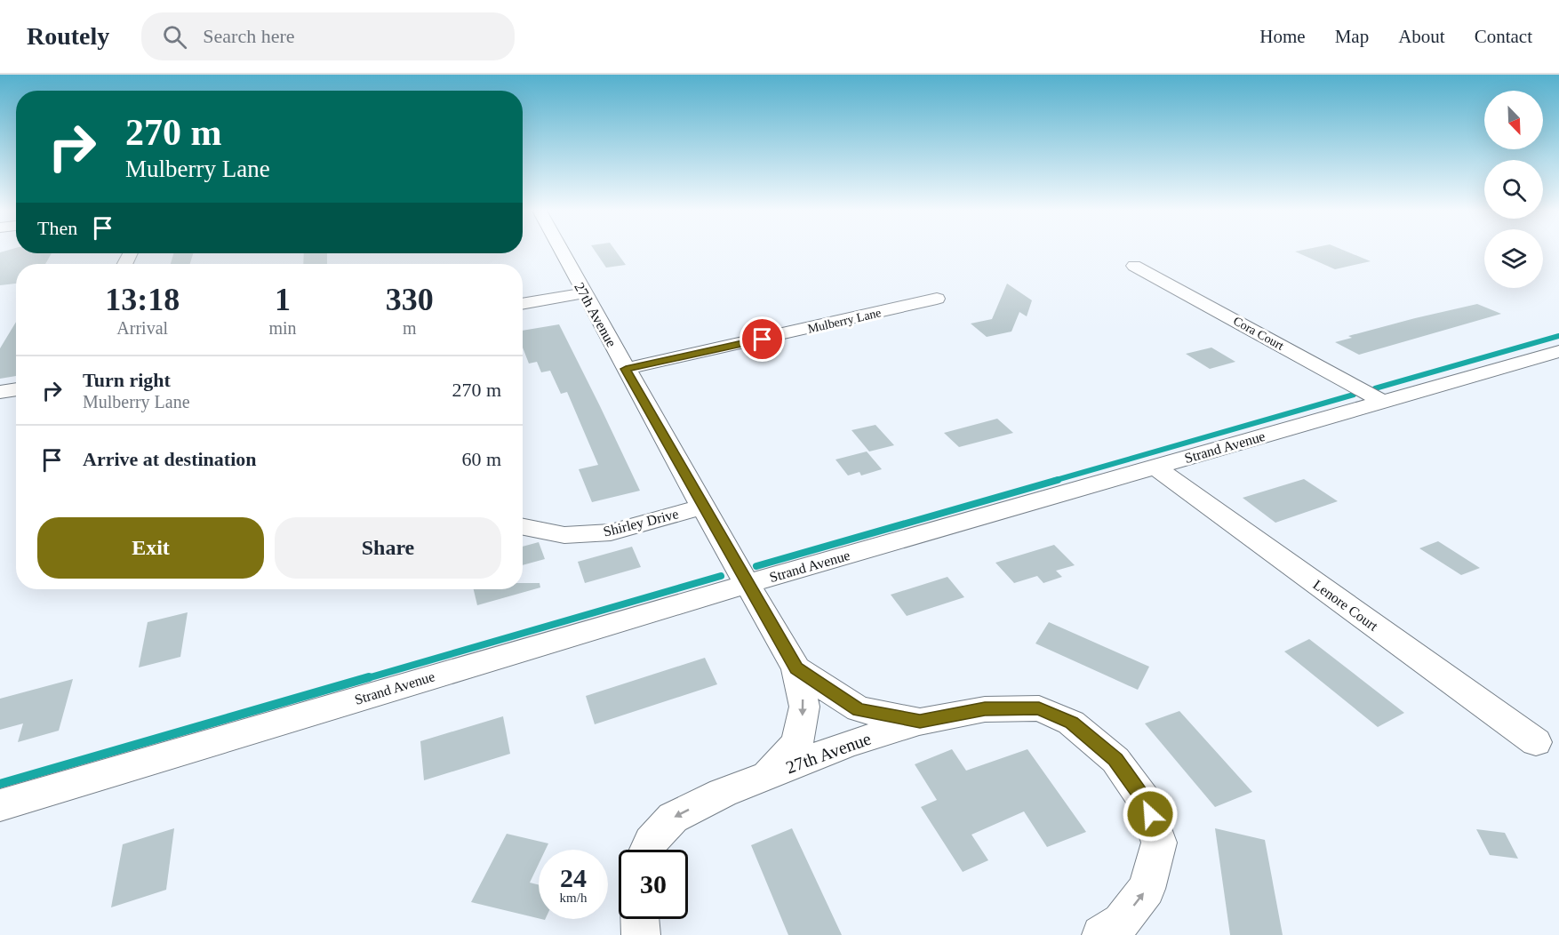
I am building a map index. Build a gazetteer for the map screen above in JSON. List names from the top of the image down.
{
  "streets": {
    "street": [
      "27th Avenue",
      "Mulberry Lane",
      "Cora Court",
      "Strand Avenue",
      "Shirley Drive",
      "Lenore Court"
    ]
  },
  "crossings": [
    ["27th Avenue", "Mulberry Lane"],
    ["27th Avenue", "Strand Avenue"],
    ["27th Avenue", "Shirley Drive"],
    ["Cora Court", "Strand Avenue"],
    ["Strand Avenue", "Lenore Court"]
  ],
  "north": "bottom right",
  "page": {
    "header": "Routely",
    "search": "Search here",
    "nav": [
      "Home",
      "Map",
      "About",
      "Contact"
    ],
    "turn": ["270 m", "Mulberry Lane"],
    "then": "Then",
    "eta": [
      "13:18",
      "Arrival",
      "1",
      "min",
      "330",
      "m"
    ],
    "list": [
      {
        "name": "Turn right",
        "note": "Mulberry Lane",
        "value": "270 m"
      },
      {
        "name": "Arrive at destination",
        "value": "60 m"
      }
    ],
    "buttons": ["Exit", "Share"],
    "speed": "24 km/h",
    "limit": "30"
  }
}
